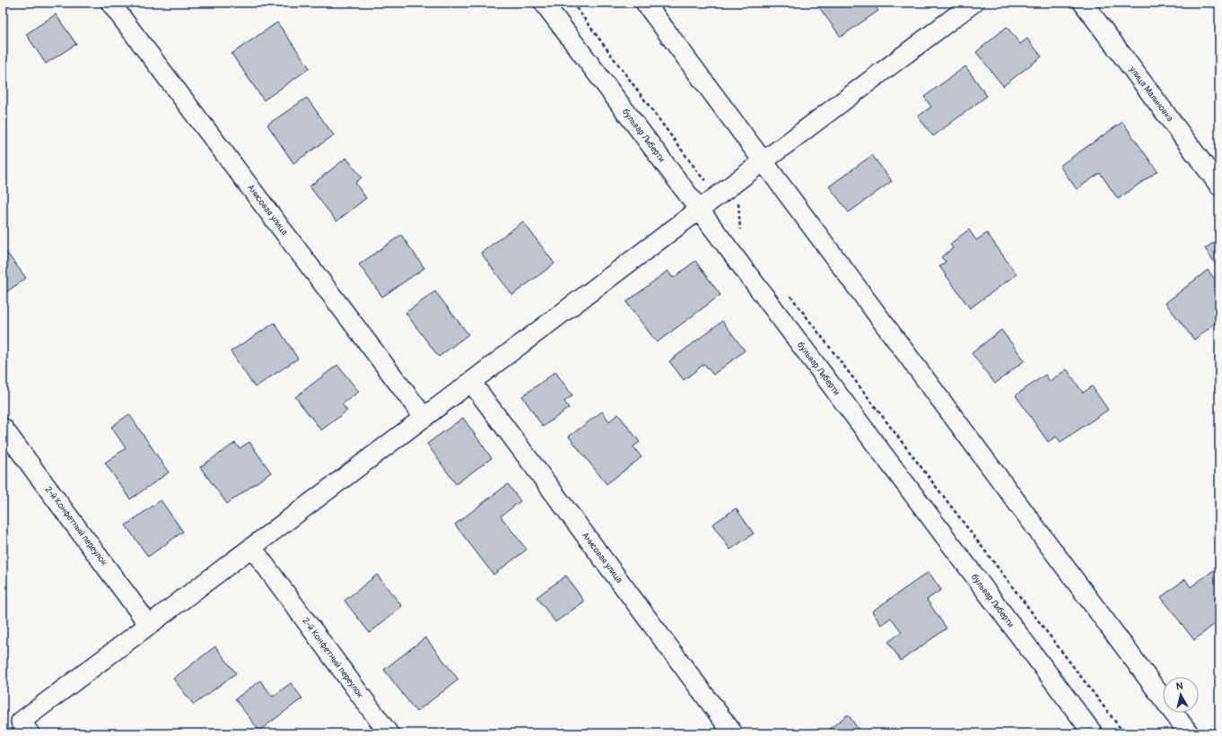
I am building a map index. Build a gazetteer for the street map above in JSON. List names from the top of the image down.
{
  "streets": {
    "street": [
      "улица Малиновка",
      "бульвар Либерти",
      "Анисовая улица",
      "2-й Конфетный переулок"
    ]
  },
  "north": "top"
}
